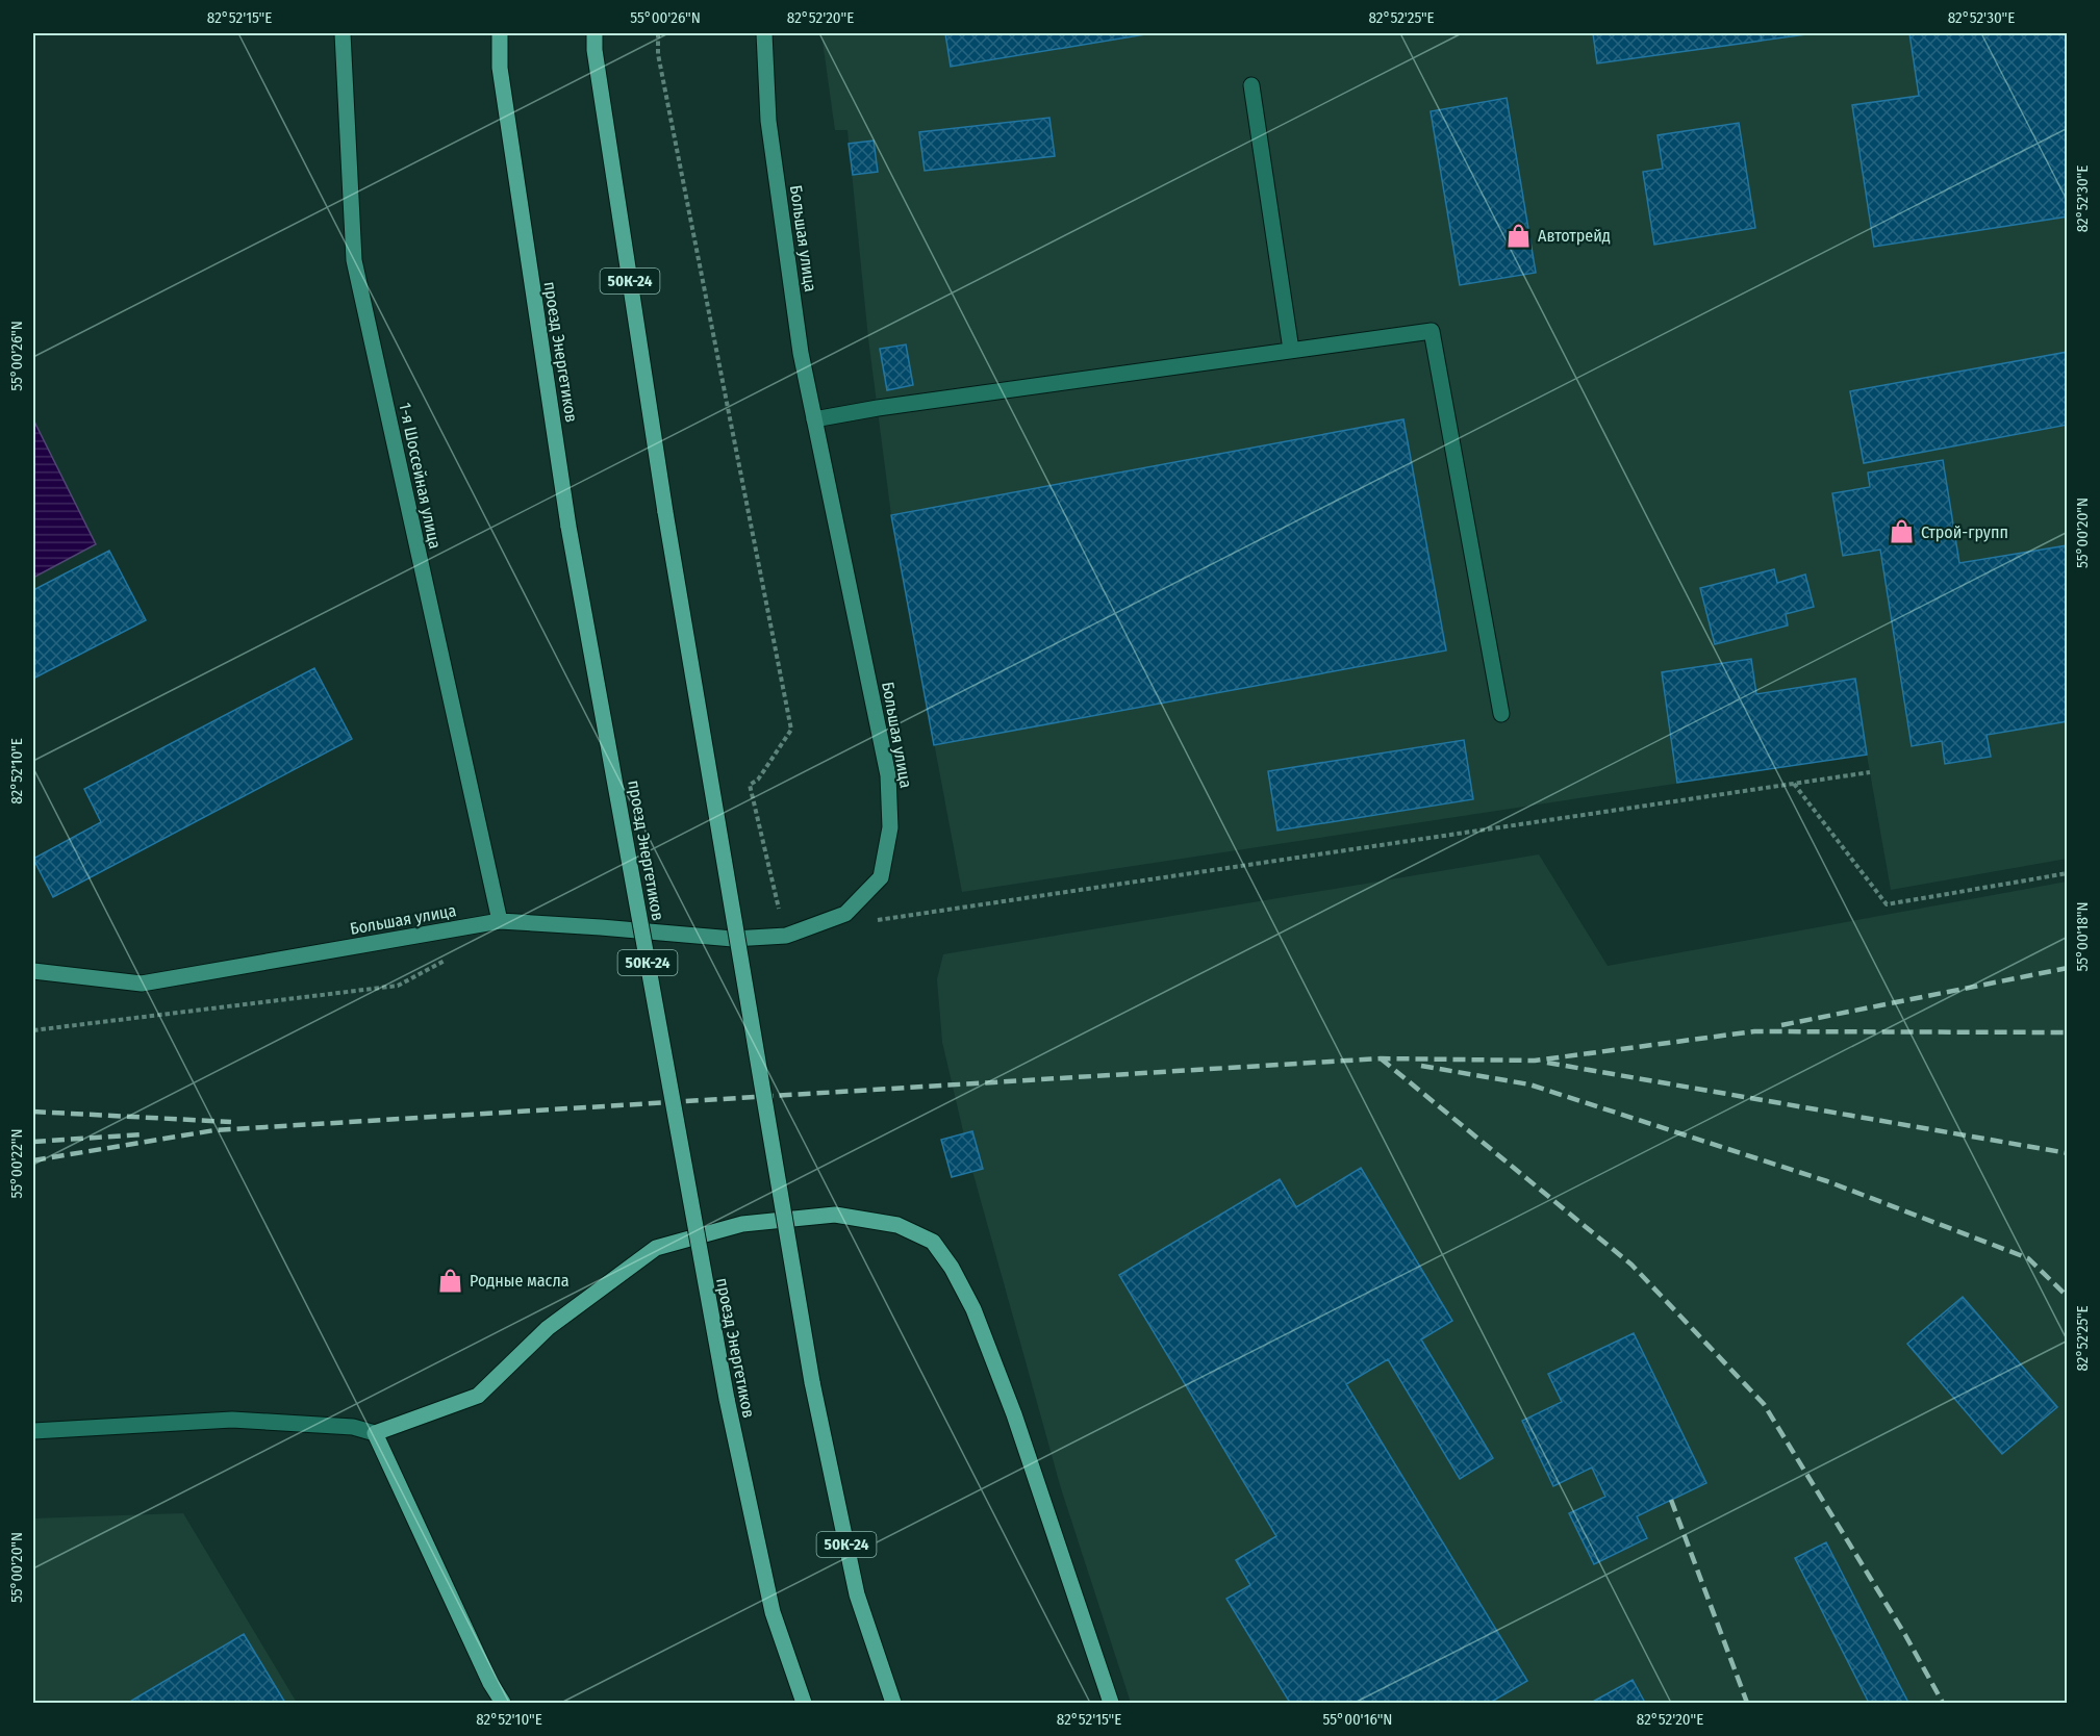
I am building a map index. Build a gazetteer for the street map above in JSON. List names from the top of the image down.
{
  "streets": {
    "main road": [
      "Большая улица",
      "50К-24",
      "проезд Энергетиков",
      "1-я Шоссейная улица"
    ]
  },
  "crossings": [
    ["Большая улица", "1-я Шоссейная улица"]
  ],
  "places": {
    "shop": ["Автотрейд", "Строй-групп", "Родные масла"]
  },
  "coordinates": [
    "82°52'15\"E",
    "55°00'26\"N",
    "82°52'20\"E",
    "82°52'25\"E",
    "82°52'30\"E",
    "55°00'20\"N",
    "82°52'10\"E",
    "55°00'18\"N",
    "55°00'22\"N",
    "55°00'16\"N"
  ]
}
